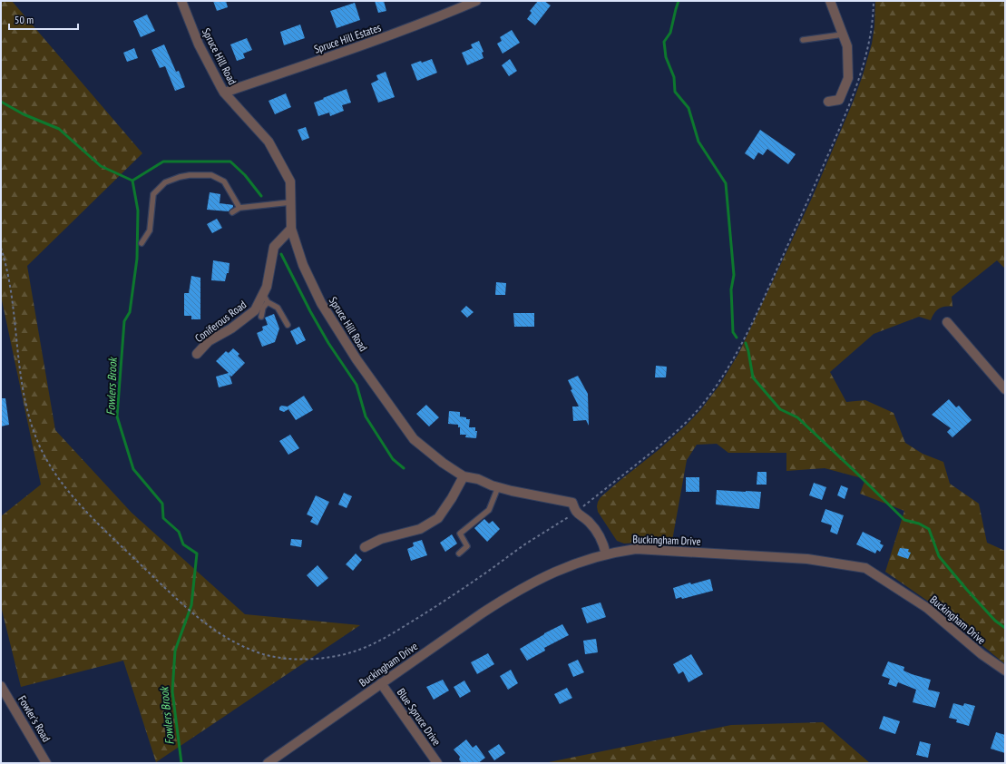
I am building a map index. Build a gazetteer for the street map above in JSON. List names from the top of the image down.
{
  "streets": {
    "street": [
      "Spruce Hill Estates",
      "Spruce Hill Road",
      "Coniferous Road",
      "Buckingham Drive",
      "Blue Spruce Drive",
      "Fowler's Road"
    ]
  },
  "crossings": [
    ["Spruce Hill Estates", "Spruce Hill Road"],
    ["Spruce Hill Road", "Coniferous Road"],
    ["Spruce Hill Road", "Buckingham Drive"],
    ["Buckingham Drive", "Blue Spruce Drive"]
  ],
  "water": ["Fowlers Brook"],
  "scale_bar": "50 m"
}
